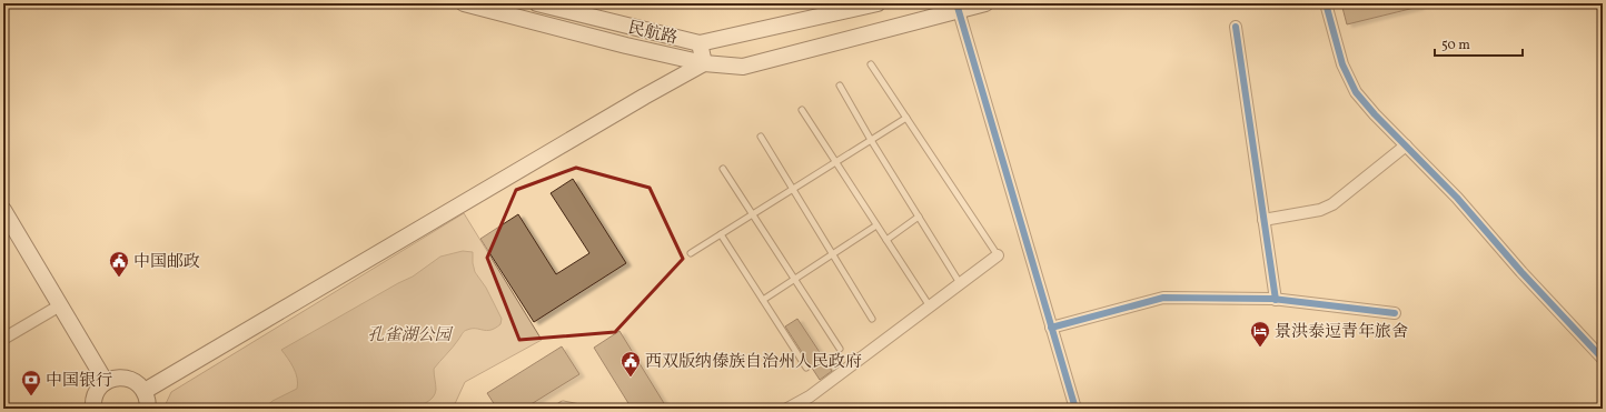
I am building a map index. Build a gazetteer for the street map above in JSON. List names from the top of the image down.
{
  "streets": {
    "main road": ["民航路"]
  },
  "parks": ["孔雀湖公园"],
  "places": {
    "public building": ["中国邮政", "西双版纳傣族自治州人民政府"],
    "hotel": ["景洪泰逗青年旅舍"],
    "bank": ["中国银行"]
  },
  "scale_bar": "50 m"
}
